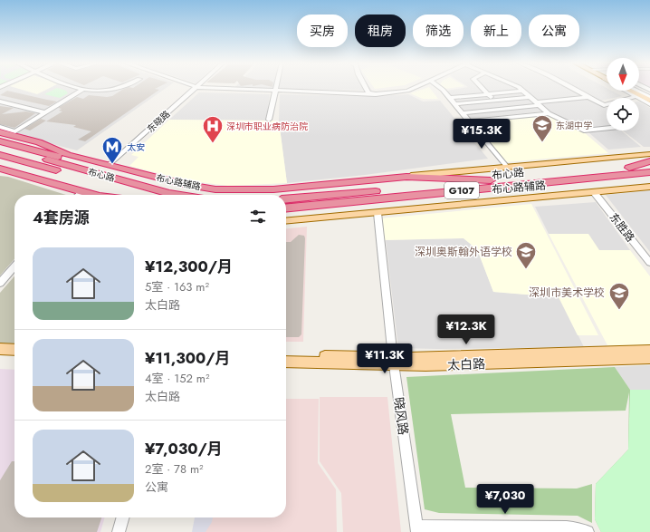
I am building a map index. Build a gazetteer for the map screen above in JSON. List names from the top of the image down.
{
  "streets": {
    "highway": ["布心路", "布心路辅路", "G107"],
    "main road": ["太白路"],
    "street": ["东晓路", "东胜路", "晓风路"]
  },
  "crossings": [
    ["东晓路", "布心路辅路"],
    ["布心路", "布心路辅路"],
    ["布心路辅路", "东胜路"],
    ["布心路辅路", "晓风路"],
    ["太白路", "晓风路"]
  ],
  "places": {
    "school or university": ["东湖中学", "深圳奥斯翰外语学校", "深圳市美术学校"],
    "hospital": ["深圳市职业病防治院"],
    "metro station": ["太安"]
  },
  "north": "bottom",
  "page": {
    "chip": [
      "买房",
      "租房",
      "筛选",
      "新上",
      "公寓"
    ],
    "price": [
      "¥15.3K",
      "¥12.3K",
      "¥11.3K",
      "¥7,030"
    ],
    "heading": "4套房源",
    "list": [
      {
        "name": "¥12,300/月",
        "note": "5室 · 163 m² · 太白路"
      },
      {
        "name": "¥11,300/月",
        "note": "4室 · 152 m² · 太白路"
      },
      {
        "name": "¥7,030/月",
        "note": "2室 · 78 m² · 公寓"
      }
    ]
  }
}
